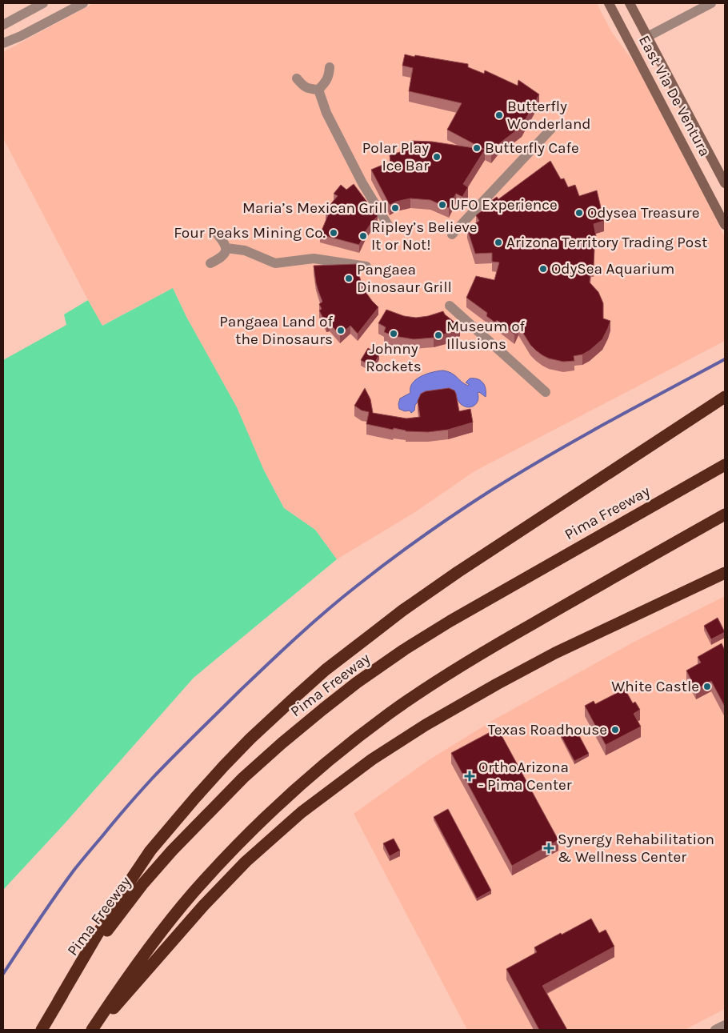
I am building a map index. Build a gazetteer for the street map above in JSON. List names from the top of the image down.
{
  "streets": {
    "highway": ["Pima Freeway"],
    "street": ["East Via De Ventura"]
  },
  "places": {
    "other": [
      "Butterfly Wonderland",
      "Butterfly Cafe",
      "Polar Play Ice Bar",
      "UFO Experience",
      "Maria’s Mexican Grill",
      "Odysea Treasure",
      "Four Peaks Mining Co.",
      "Ripley’s Believe It or Not!",
      "Arizona Territory Trading Post",
      "OdySea Aquarium",
      "Pangaea Dinosaur Grill",
      "Pangaea Land of the Dinosaurs",
      "Johnny Rockets",
      "Museum of Illusions",
      "White Castle",
      "Texas Roadhouse"
    ],
    "health": ["OrthoArizona - Pima Center", "Synergy Rehabilitation & Wellness Center"]
  }
}
